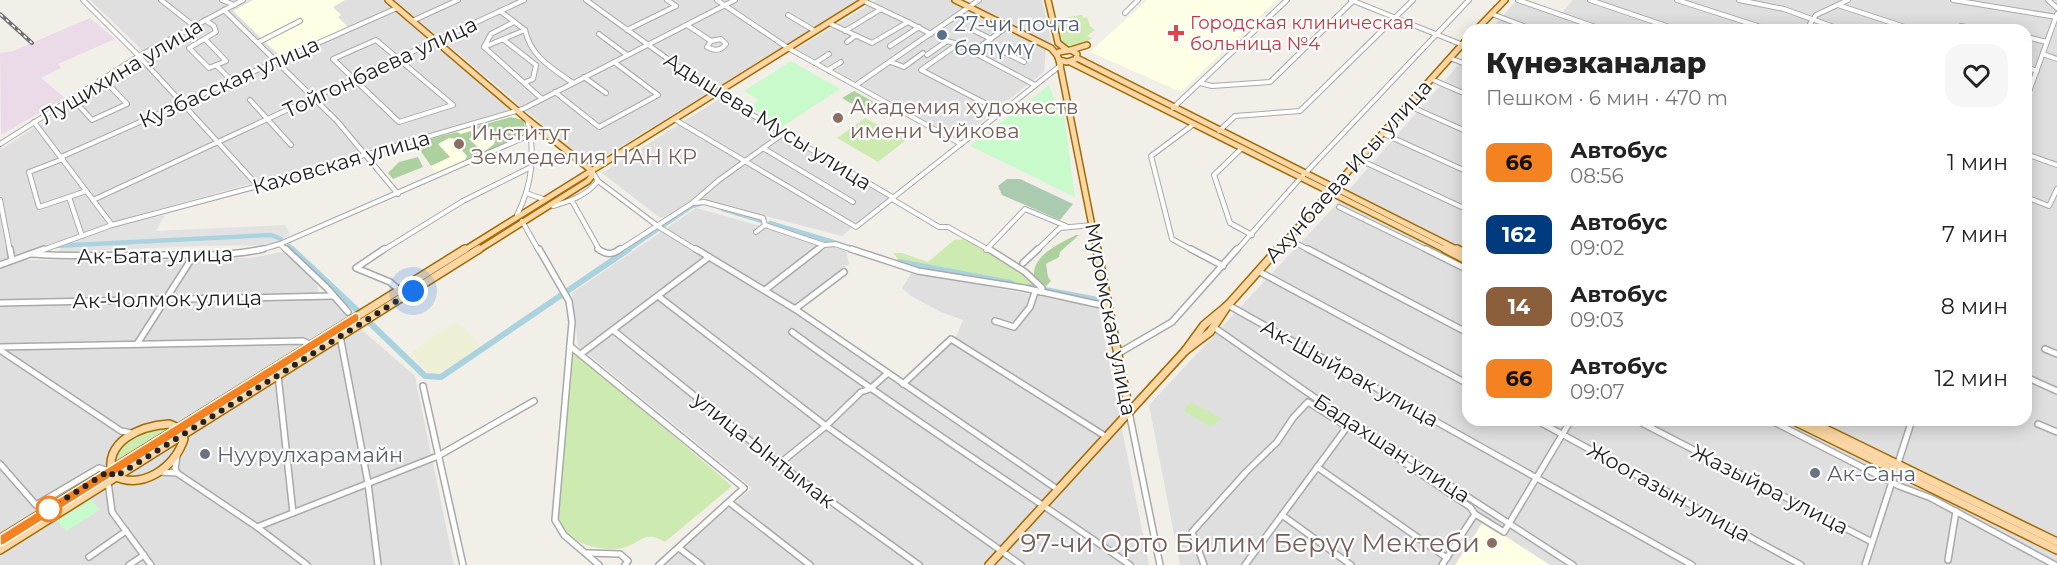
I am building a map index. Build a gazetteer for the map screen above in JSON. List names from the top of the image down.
{
  "streets": {
    "main road": ["Ахунбаева Исы улица", "Муромская улица"],
    "street": [
      "Тойгонбаева улица",
      "Лущихина улица",
      "Кузбасская улица",
      "Адышева Мусы улица",
      "Каховская улица",
      "Ак-Бата улица",
      "Ак-Чолмок улица",
      "Ак-Шыйрак улица",
      "Бадахшан улица",
      "улица Ынтымак",
      "Жазыйра улица",
      "Жоогазын улица"
    ]
  },
  "crossings": [
    ["Адышева Мусы улица", "Каховская улица"],
    ["Каховская улица", "Ак-Бата улица"],
    ["Ахунбаева Исы улица", "Муромская улица"],
    ["Ахунбаева Исы улица", "Ак-Шыйрак улица"],
    ["Ахунбаева Исы улица", "Бадахшан улица"]
  ],
  "places": {
    "health": ["Городская клиническая больница №4"],
    "other": [
      "27-чи почта бөлүмү",
      "Академия художеств имени Чуйкова",
      "Институт Земледелия НАН КР",
      "Нуурулхарамайн",
      "Ак-Сана",
      "97-чи Орто Билим Берүү Мектеби"
    ]
  },
  "lines": ["bus line 66"],
  "page": {
    "heading": ["Күнөзканалар", "Пешком · 6 мин · 470 m"],
    "list": [
      {
        "mark": "66",
        "name": "Автобус",
        "note": "08:56",
        "value": "1 мин"
      },
      {
        "mark": "162",
        "name": "Автобус",
        "note": "09:02",
        "value": "7 мин"
      },
      {
        "mark": "14",
        "name": "Автобус",
        "note": "09:03",
        "value": "8 мин"
      },
      {
        "mark": "66",
        "name": "Автобус",
        "note": "09:07",
        "value": "12 мин"
      }
    ]
  }
}
